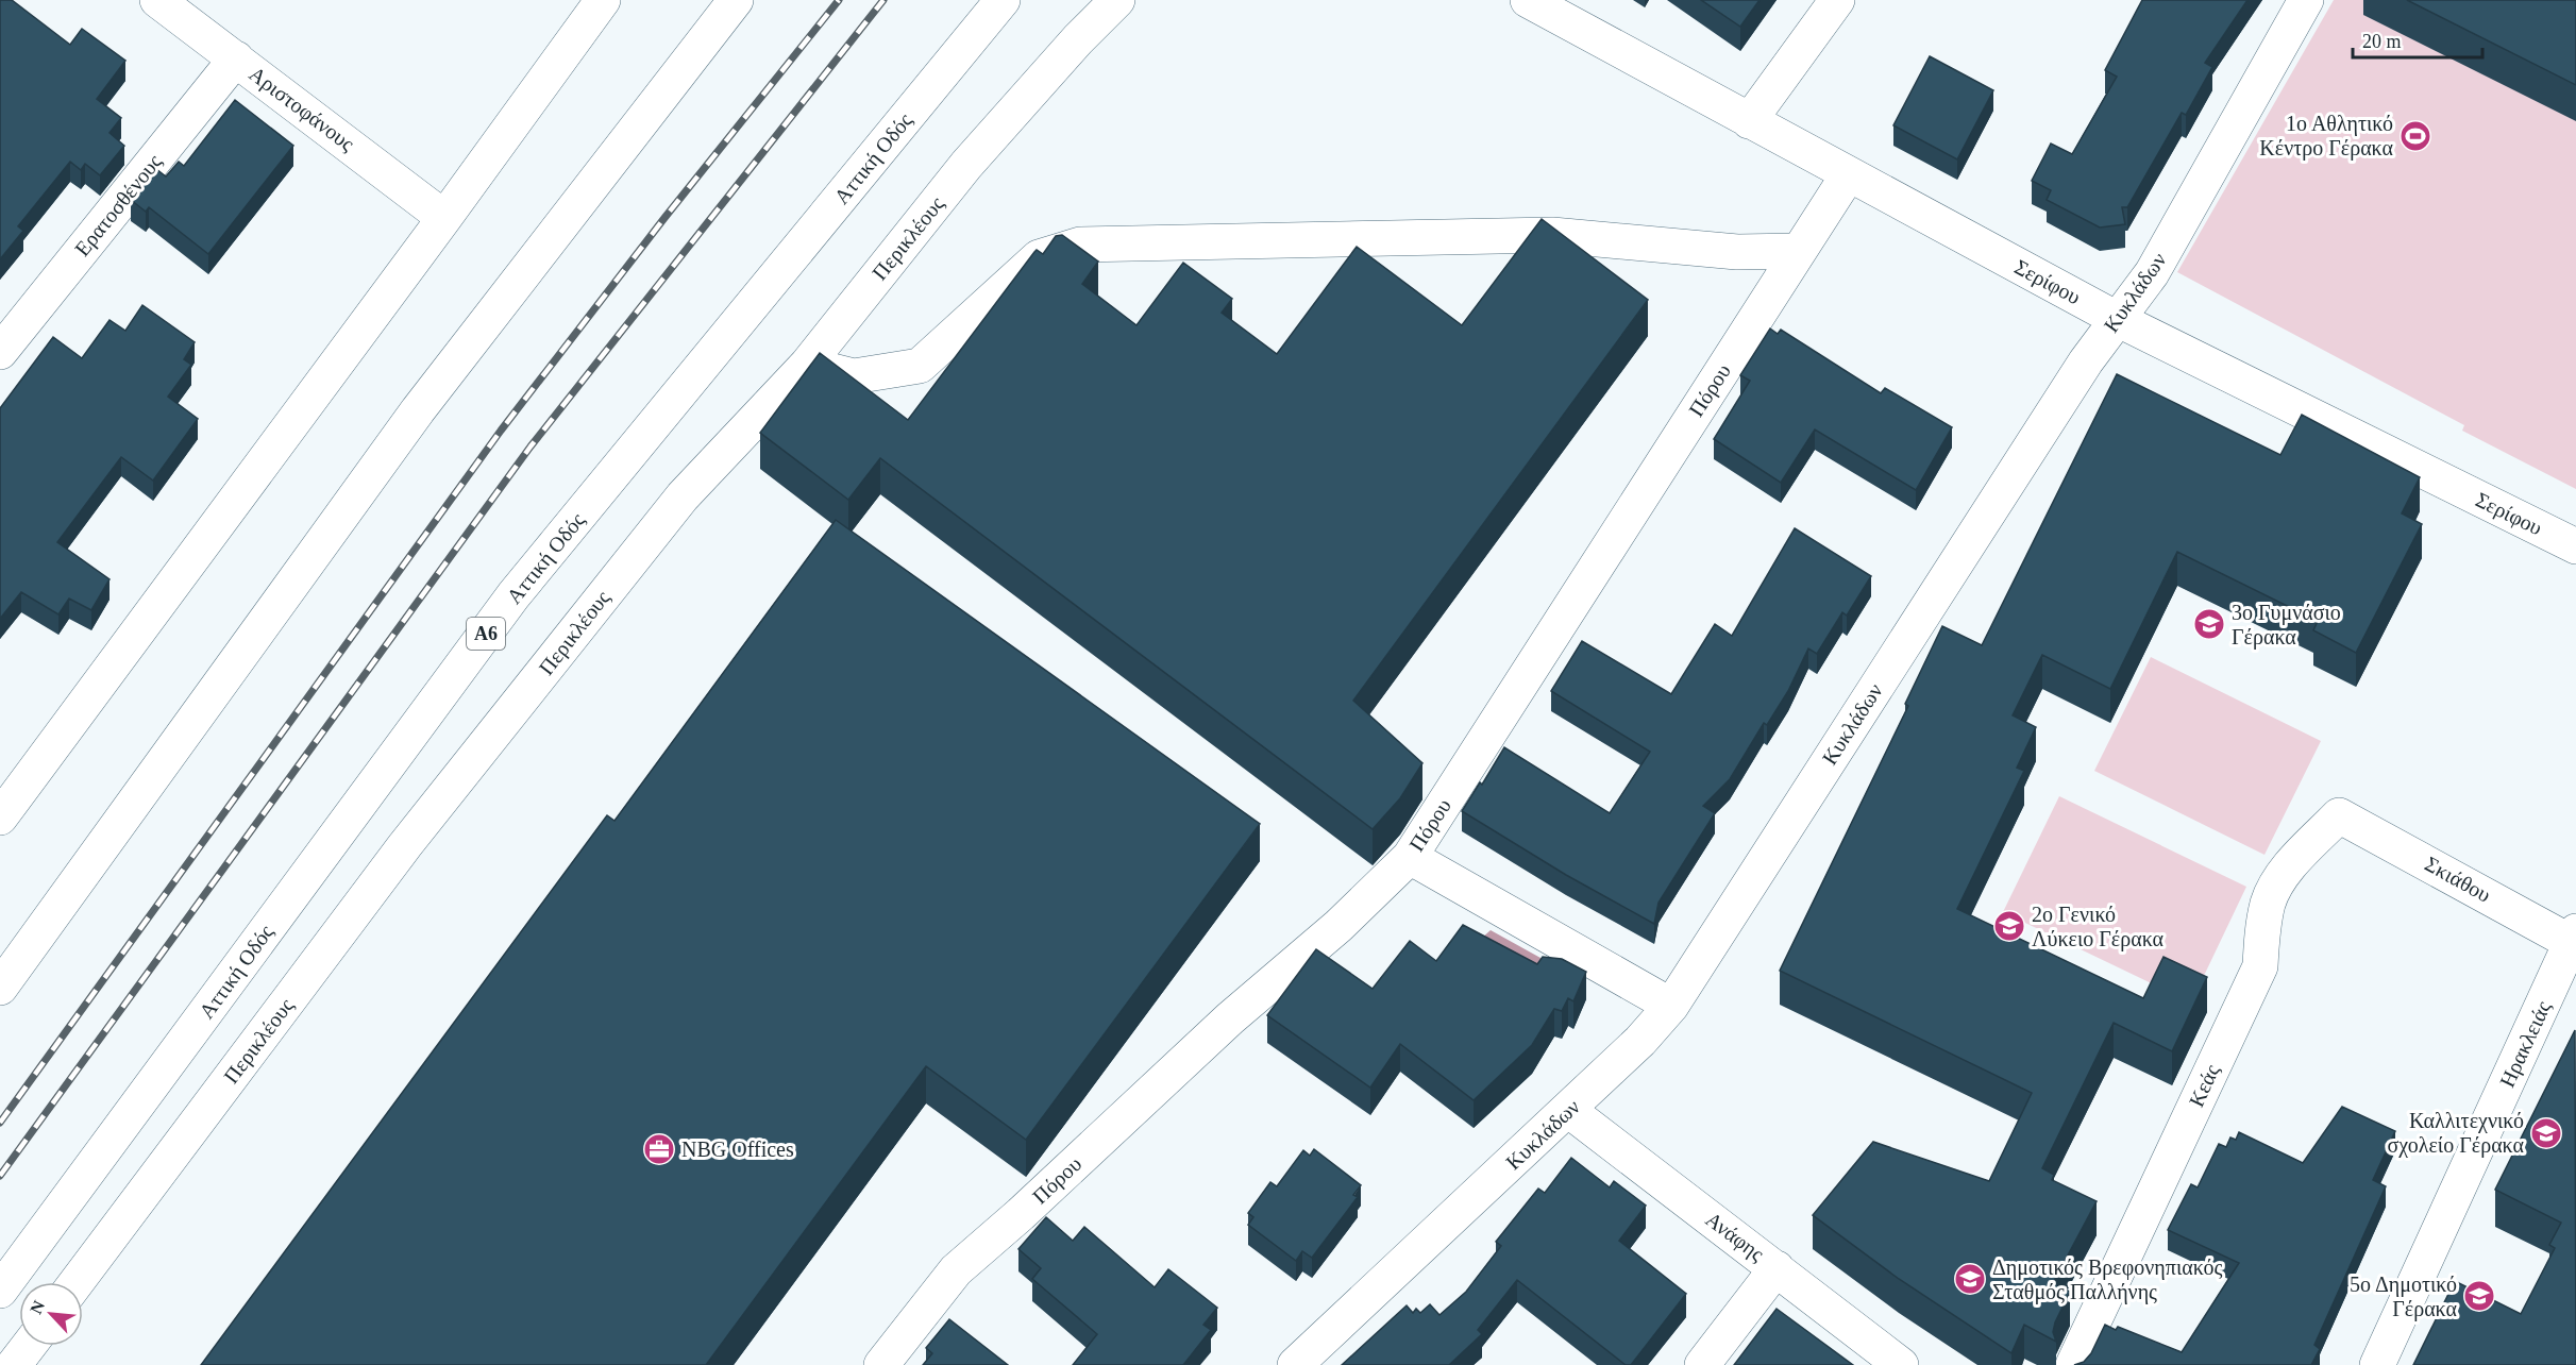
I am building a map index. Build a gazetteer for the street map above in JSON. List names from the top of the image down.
{
  "streets": {
    "main road": [
      "Αριστοφάνους",
      "Αττική Οδός",
      "Ερατοσθένους",
      "Περικλέους",
      "Σερίφου",
      "Κυκλάδων",
      "Πόρου",
      "Α6",
      "Σκιάθου",
      "Ηρακλειάς",
      "Κεάς",
      "Ανάφης"
    ]
  },
  "crossings": [
    ["Αριστοφάνους", "Ερατοσθένους"],
    ["Σερίφου", "Κυκλάδων"],
    ["Σερίφου", "Πόρου"],
    ["Κυκλάδων", "Ανάφης"],
    ["Σκιάθου", "Ηρακλειάς"],
    ["Σκιάθου", "Κεάς"]
  ],
  "places": {
    "sports": ["1ο Αθλητικό Κέντρο Γέρακα"],
    "school or university": [
      "3ο Γυμνάσιο Γέρακα",
      "2ο Γενικό Λύκειο Γέρακα",
      "Καλλιτεχνικό σχολείο Γέρακα",
      "Δημοτικός Βρεφονηπιακός Σταθμός Παλλήνης",
      "5ο Δημοτικό Γέρακα"
    ],
    "office": ["NBG Offices"]
  },
  "scale_bar": "20 m",
  "north": "top left"
}
